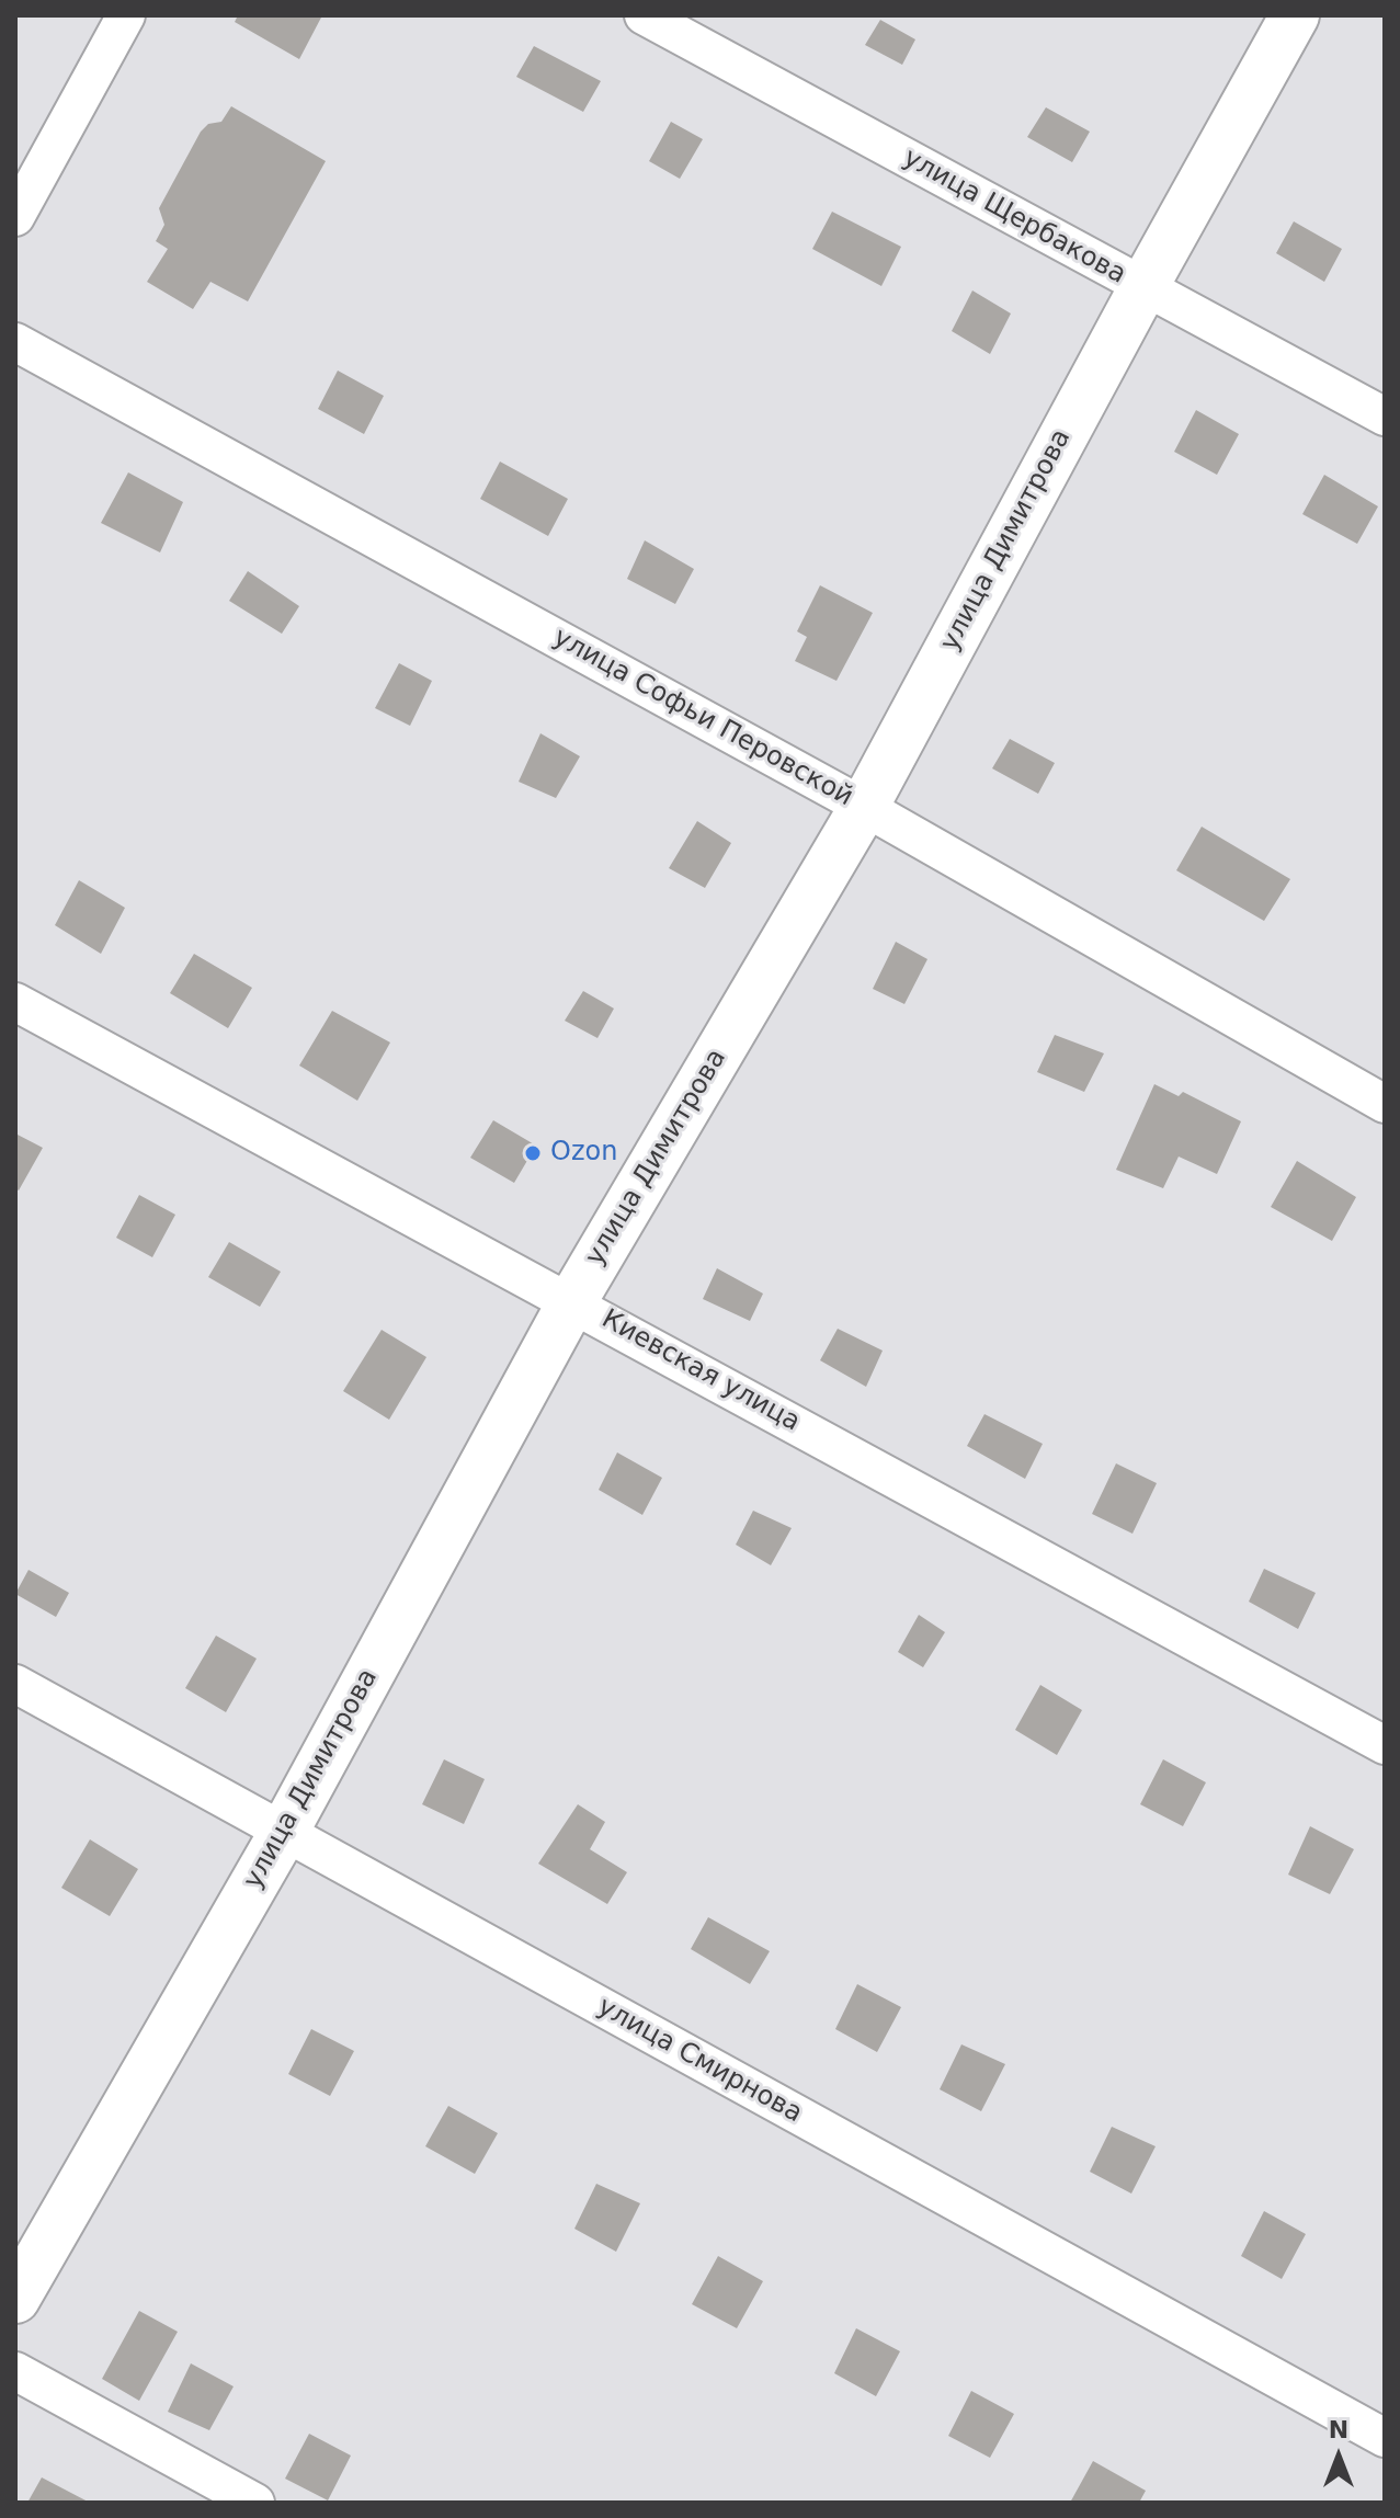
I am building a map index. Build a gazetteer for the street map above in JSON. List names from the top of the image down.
{
  "streets": {
    "street": [
      "улица Щербакова",
      "улица Димитрова",
      "улица Софьи Перовской",
      "Киевская улица",
      "улица Смирнова"
    ]
  },
  "crossings": [
    ["улица Щербакова", "улица Димитрова"],
    ["улица Димитрова", "улица Софьи Перовской"],
    ["улица Димитрова", "Киевская улица"],
    ["улица Димитрова", "улица Смирнова"]
  ],
  "places": ["Ozon"],
  "north": "top"
}
